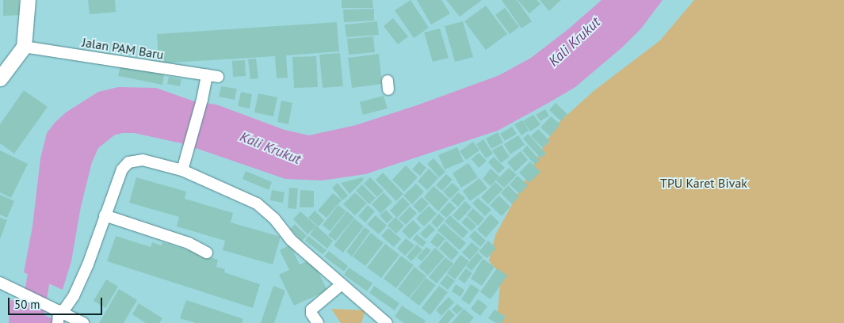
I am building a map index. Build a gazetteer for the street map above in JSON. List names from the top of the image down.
{
  "streets": {
    "street": ["Jalan PAM Baru"]
  },
  "water": ["Kali Krukut"],
  "parks": ["TPU Karet Bivak"],
  "scale_bar": "50 m"
}
